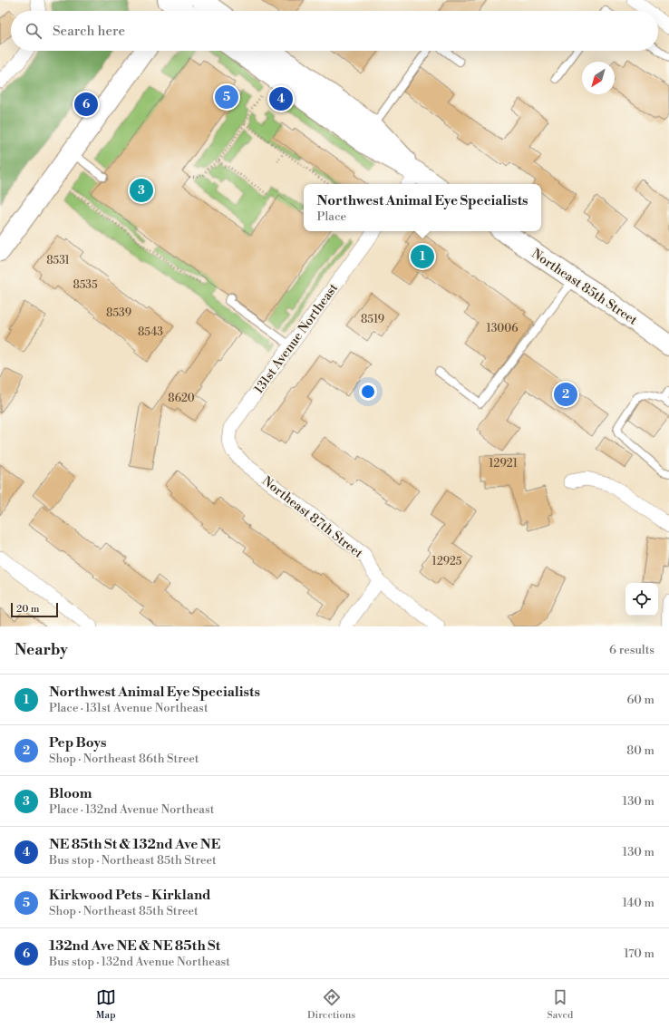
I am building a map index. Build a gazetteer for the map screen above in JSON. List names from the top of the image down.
{
  "streets": {
    "main road": ["Northeast 85th Street"],
    "street": ["131st Avenue Northeast", "Northeast 87th Street"]
  },
  "crossings": [
    ["131st Avenue Northeast", "Northeast 87th Street"]
  ],
  "house_numbers": [
    "8531",
    "8535",
    "8539",
    "8519",
    "13006",
    "8543",
    "8620",
    "12921",
    "12925"
  ],
  "scale_bar": "20 m",
  "north": "bottom left",
  "page": {
    "search": "Search here",
    "pins": [
      "5",
      "4",
      "6",
      "3",
      "1",
      "2"
    ],
    "popup": ["Northwest Animal Eye Specialists", "Place"],
    "scale": "20 m",
    "heading": ["Nearby", "6 results"],
    "list": [
      {
        "mark": "1",
        "name": "Northwest Animal Eye Specialists",
        "note": "Place · 131st Avenue Northeast",
        "value": "60 m"
      },
      {
        "mark": "2",
        "name": "Pep Boys",
        "note": "Shop · Northeast 86th Street",
        "value": "80 m"
      },
      {
        "mark": "3",
        "name": "Bloom",
        "note": "Place · 132nd Avenue Northeast",
        "value": "130 m"
      },
      {
        "mark": "4",
        "name": "NE 85th St & 132nd Ave NE",
        "note": "Bus stop · Northeast 85th Street",
        "value": "130 m"
      },
      {
        "mark": "5",
        "name": "Kirkwood Pets - Kirkland",
        "note": "Shop · Northeast 85th Street",
        "value": "140 m"
      },
      {
        "mark": "6",
        "name": "132nd Ave NE & NE 85th St",
        "note": "Bus stop · 132nd Avenue Northeast",
        "value": "170 m"
      }
    ],
    "nav": ["Map", "Directions", "Saved"]
  }
}
